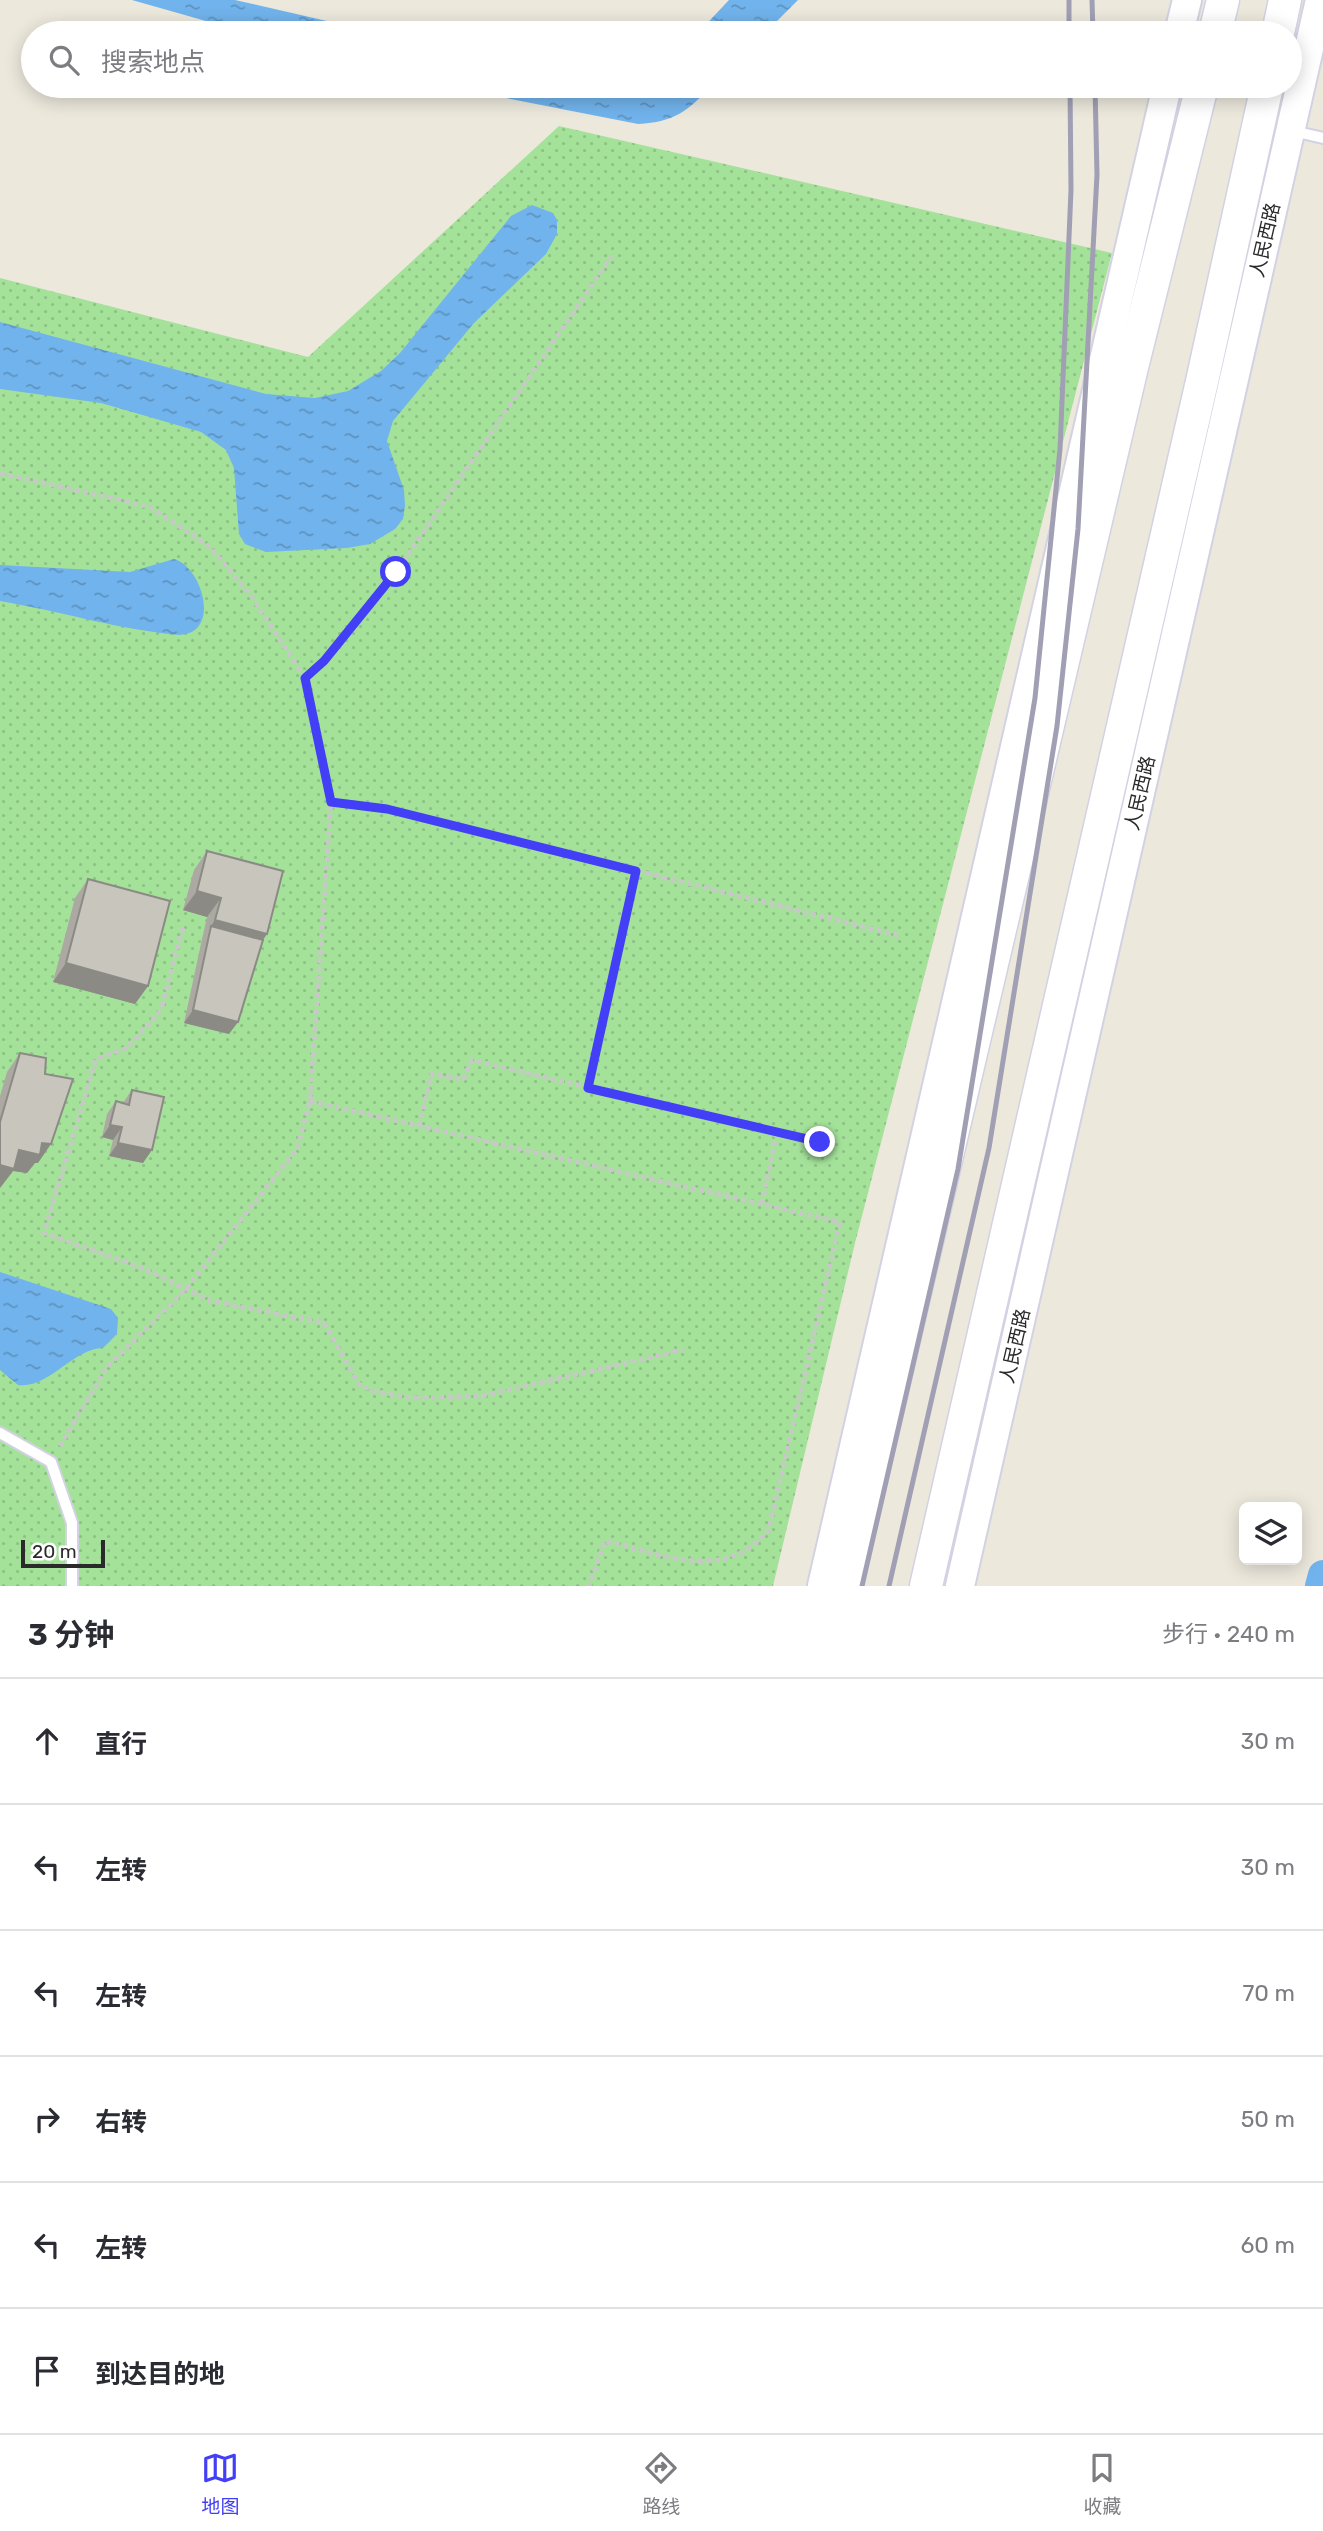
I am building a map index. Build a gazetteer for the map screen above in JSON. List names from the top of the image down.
{
  "streets": {
    "main road": ["人民西路"]
  },
  "scale_bar": "20 m",
  "page": {
    "search": "搜索地点",
    "scale": "20 m",
    "heading": ["3 分钟", "步行 · 240 m"],
    "list": [
      ["直行", "30 m"],
      ["左转", "30 m"],
      ["左转", "70 m"],
      ["右转", "50 m"],
      ["左转", "60 m"],
      "到达目的地"
    ],
    "nav": ["地图", "路线", "收藏"]
  }
}
